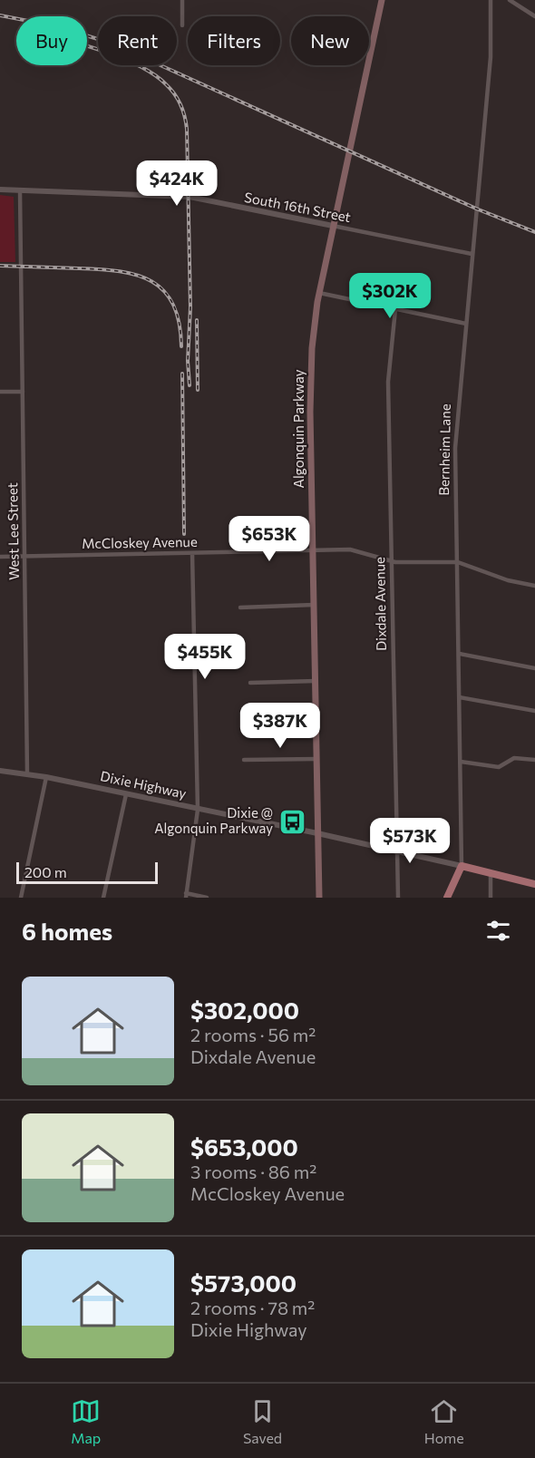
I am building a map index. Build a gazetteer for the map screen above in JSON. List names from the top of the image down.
{
  "streets": {
    "main road": ["Algonquin Parkway", "Bernheim Lane", "Dixie Highway"],
    "street": [
      "South 16th Street",
      "West Lee Street",
      "McCloskey Avenue",
      "Dixdale Avenue"
    ]
  },
  "crossings": [
    ["South 16th Street", "Algonquin Parkway"],
    ["South 16th Street", "Bernheim Lane"],
    ["South 16th Street", "West Lee Street"],
    ["Algonquin Parkway", "McCloskey Avenue"],
    ["Algonquin Parkway", "Dixie Highway"],
    ["Bernheim Lane", "McCloskey Avenue"],
    ["Bernheim Lane", "Dixie Highway"],
    ["West Lee Street", "McCloskey Avenue"],
    ["West Lee Street", "Dixie Highway"],
    ["McCloskey Avenue", "Dixdale Avenue"],
    ["Dixdale Avenue", "Dixie Highway"]
  ],
  "places": {
    "bus stop": ["Dixie @ Algonquin Parkway"]
  },
  "scale_bar": "200 m",
  "page": {
    "chip": [
      "Buy",
      "Rent",
      "Filters",
      "New"
    ],
    "price": [
      "$424K",
      "$302K",
      "$653K",
      "$455K",
      "$387K",
      "$573K"
    ],
    "scale": "200 m",
    "heading": "6 homes",
    "list": [
      {
        "name": "$302,000",
        "note": "2 rooms · 56 m² · Dixdale Avenue"
      },
      {
        "name": "$653,000",
        "note": "3 rooms · 86 m² · McCloskey Avenue"
      },
      {
        "name": "$573,000",
        "note": "2 rooms · 78 m² · Dixie Highway"
      }
    ],
    "tabs": ["Map", "Saved", "Home"]
  }
}
